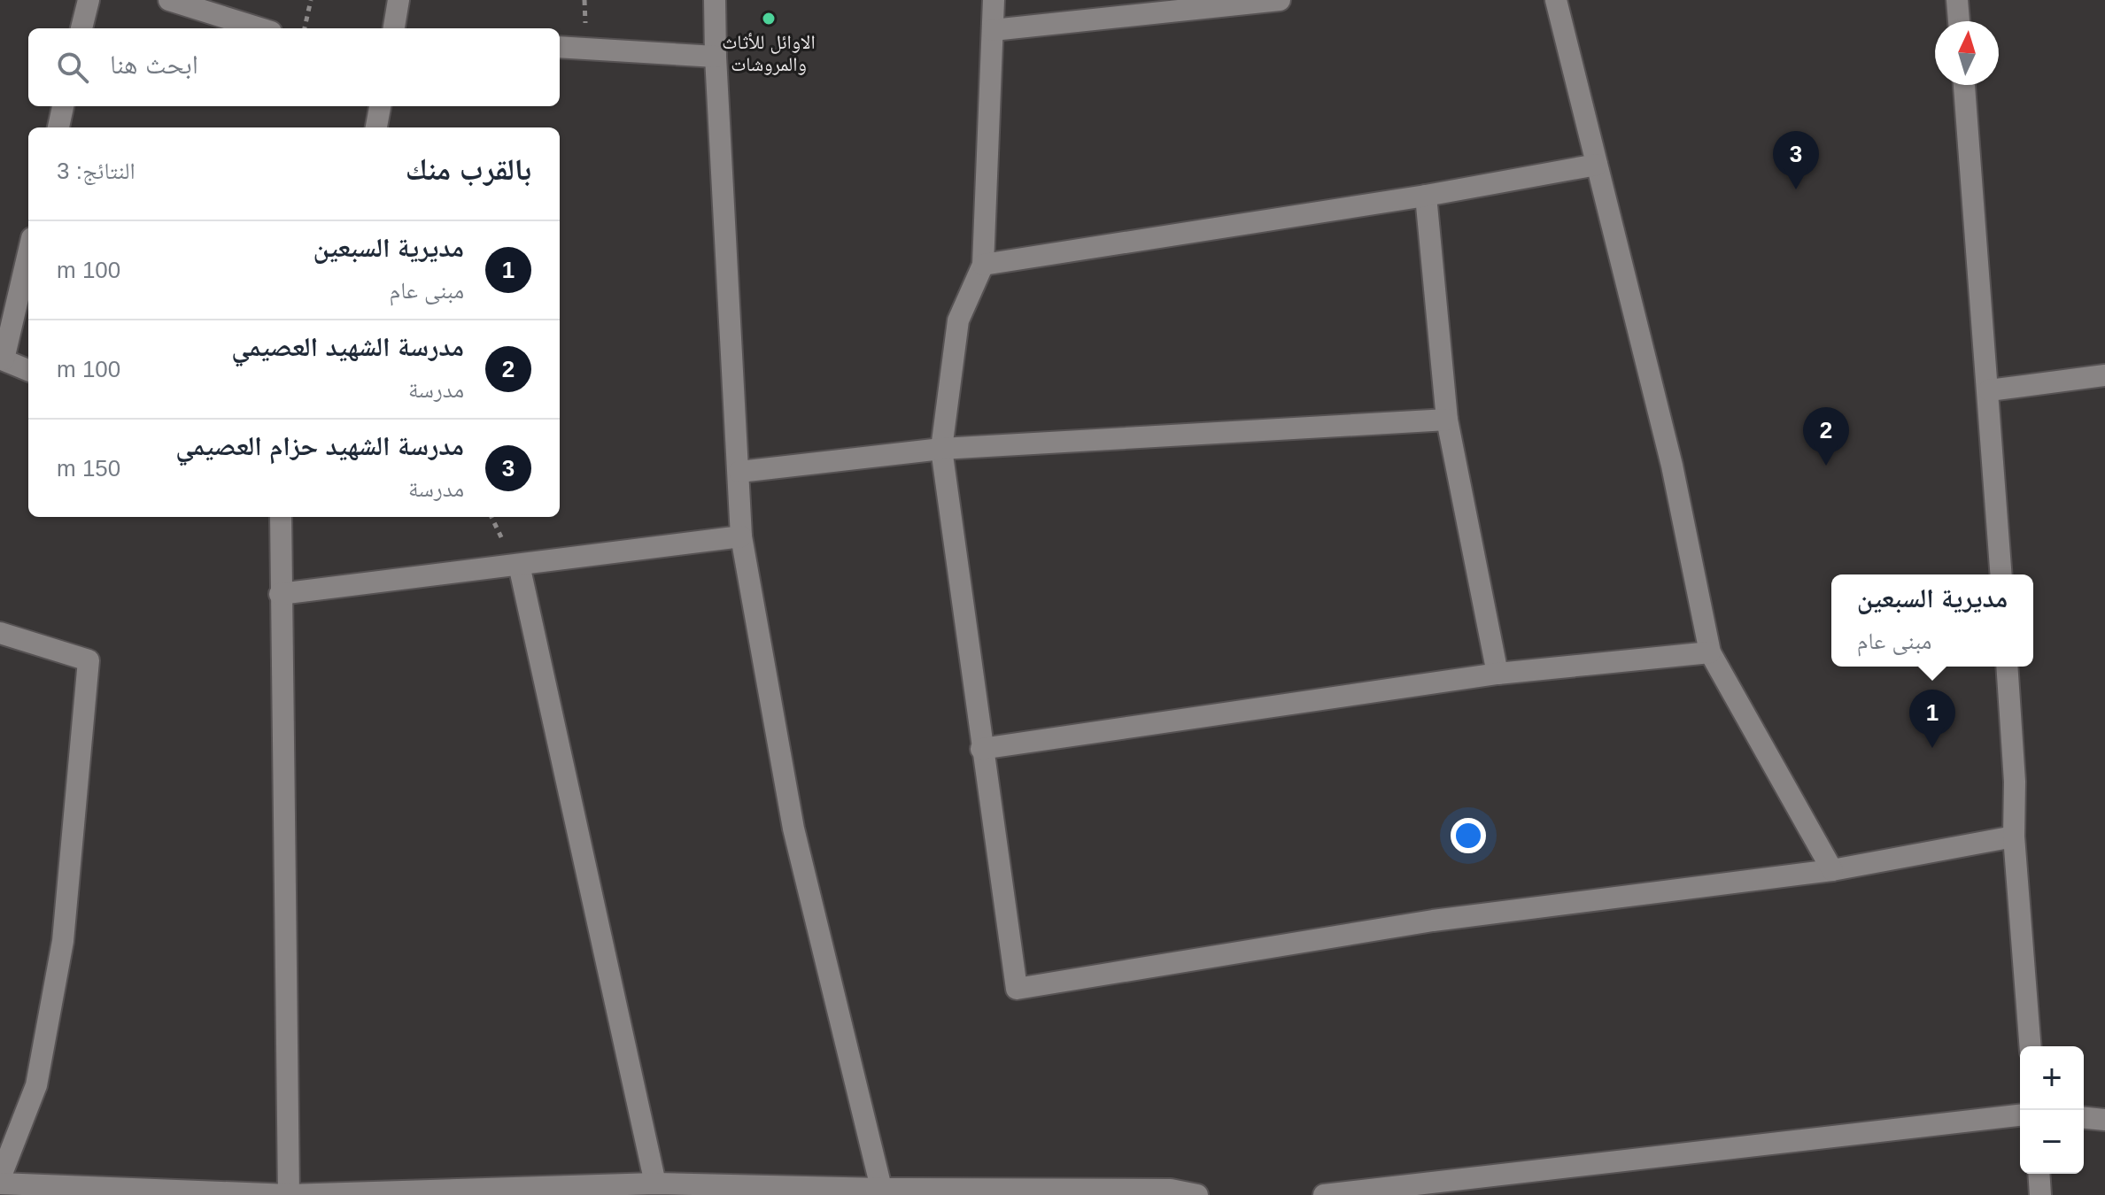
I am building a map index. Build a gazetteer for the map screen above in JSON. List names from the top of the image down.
{
  "places": ["الاوائل للأثاث والمروشات"],
  "north": "top",
  "page": {
    "search": "ابحث هنا",
    "heading": ["بالقرب منك", "النتائج: 3"],
    "pins": ["3", "2", "1"],
    "list": [
      {
        "mark": "1",
        "name": "مديرية السبعين",
        "note": "مبنى عام",
        "value": "100 m"
      },
      {
        "mark": "2",
        "name": "مدرسة الشهيد العصيمي",
        "note": "مدرسة",
        "value": "100 m"
      },
      {
        "mark": "3",
        "name": "مدرسة الشهيد حزام العصيمي",
        "note": "مدرسة",
        "value": "150 m"
      }
    ],
    "popup": ["مديرية السبعين", "مبنى عام"],
    "map_buttons": ["+", "−"]
  }
}
